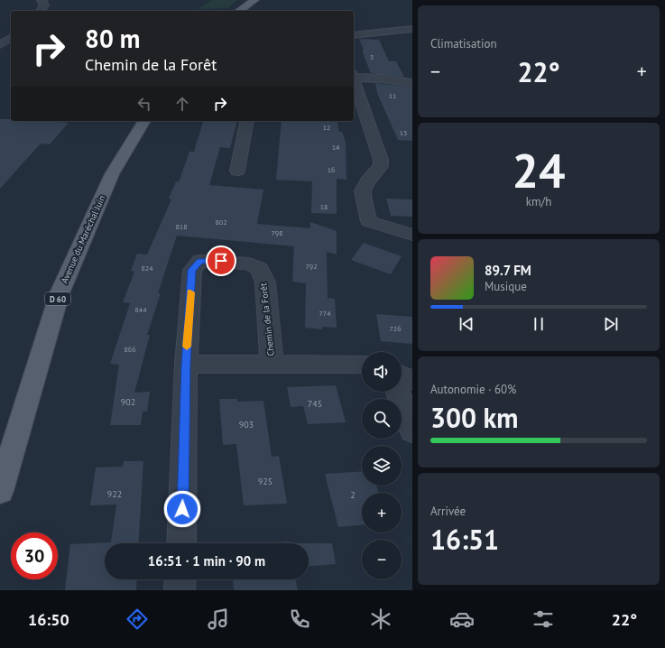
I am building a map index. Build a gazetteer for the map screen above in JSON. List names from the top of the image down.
{
  "streets": {
    "main road": ["Avenue du Maréchal Juin", "D 60"],
    "street": ["Chemin de la Forêt"]
  },
  "house_numbers": [
    "3",
    "11",
    "12",
    "15",
    "14",
    "16",
    "18",
    "802",
    "818",
    "798",
    "792",
    "824",
    "844",
    "774",
    "726",
    "866",
    "902",
    "745",
    "903",
    "925",
    "922",
    "2"
  ],
  "page": {
    "tile": [
      "Climatisation",
      ["24", "km/h"],
      ["Autonomie · 60%", "300 km"],
      ["Arrivée", "16:51"]
    ],
    "turn": ["80 m", "Chemin de la Forêt"],
    "heat": ["−", "22°", "+"],
    "song": ["89.7 FM", "Musique"],
    "map_buttons": ["+", "−"],
    "limit": "30",
    "trip": "16:51 · 1 min · 90 m",
    "tabs": ["16:50", "22°"]
  }
}
